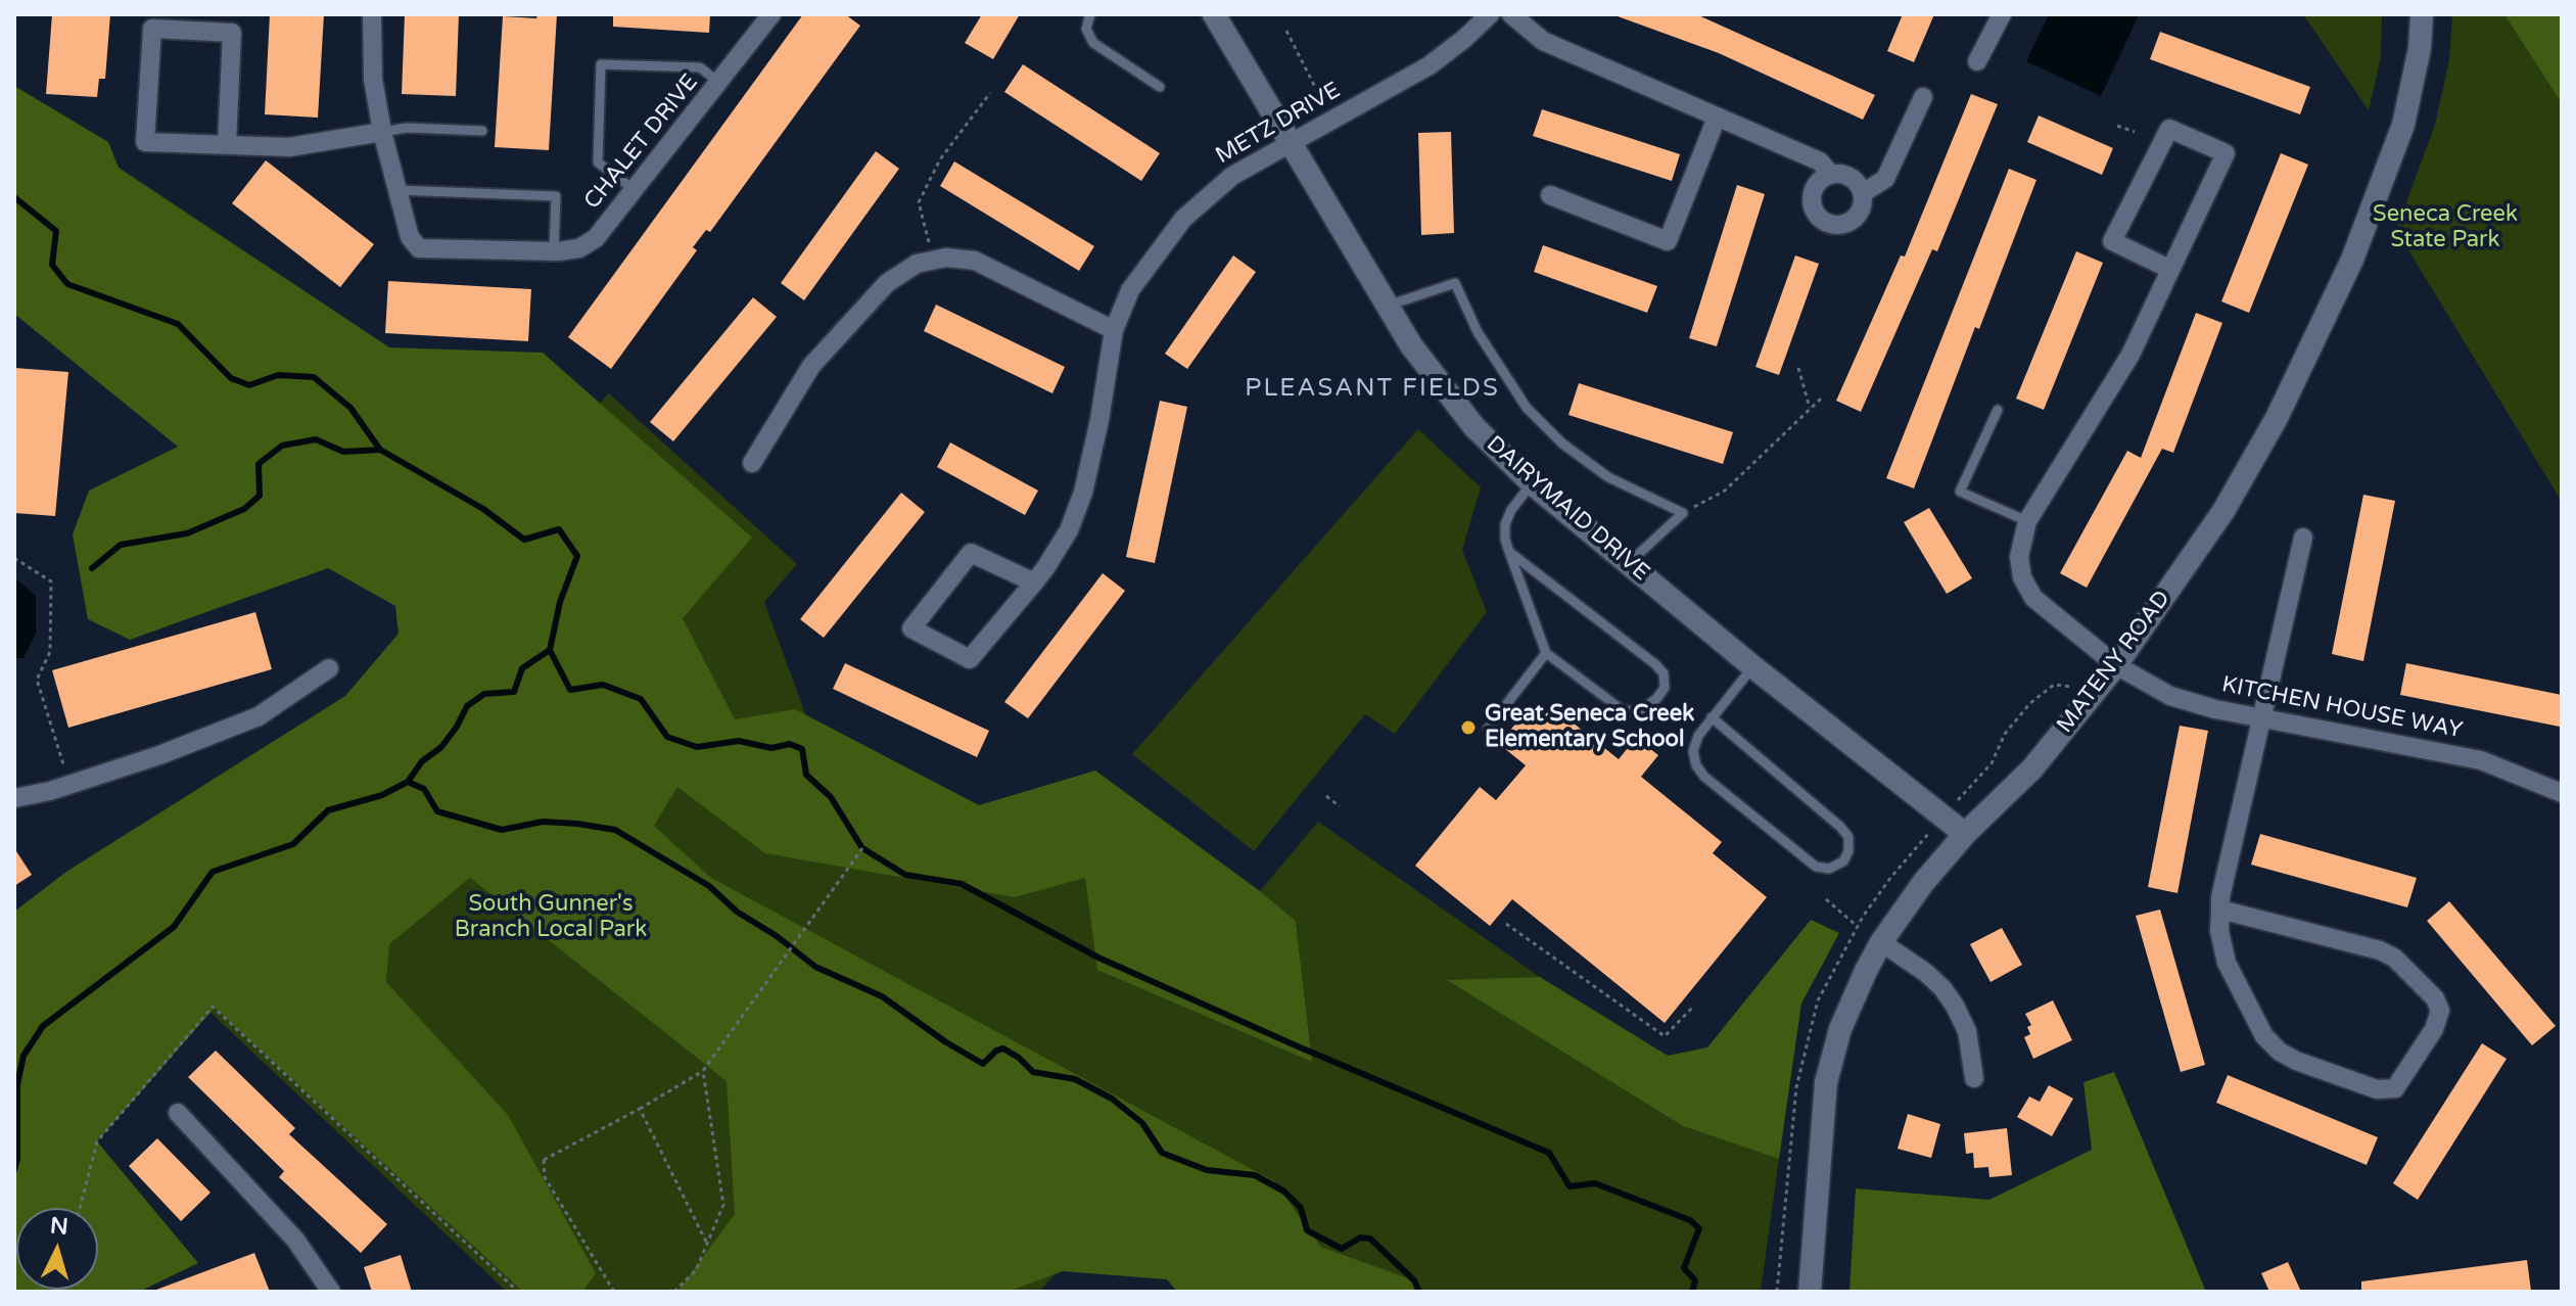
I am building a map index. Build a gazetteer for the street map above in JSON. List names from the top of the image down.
{
  "streets": {
    "street": [
      "METZ DRIVE",
      "CHALET DRIVE",
      "DAIRYMAID DRIVE",
      "MATENY ROAD",
      "KITCHEN HOUSE WAY"
    ]
  },
  "crossings": [
    ["METZ DRIVE", "DAIRYMAID DRIVE"],
    ["DAIRYMAID DRIVE", "MATENY ROAD"],
    ["MATENY ROAD", "KITCHEN HOUSE WAY"]
  ],
  "districts": ["PLEASANT FIELDS"],
  "parks": ["Seneca Creek State Park", "South Gunner's Branch Local Park"],
  "places": ["Great Seneca Creek Elementary School"],
  "north": "top"
}
